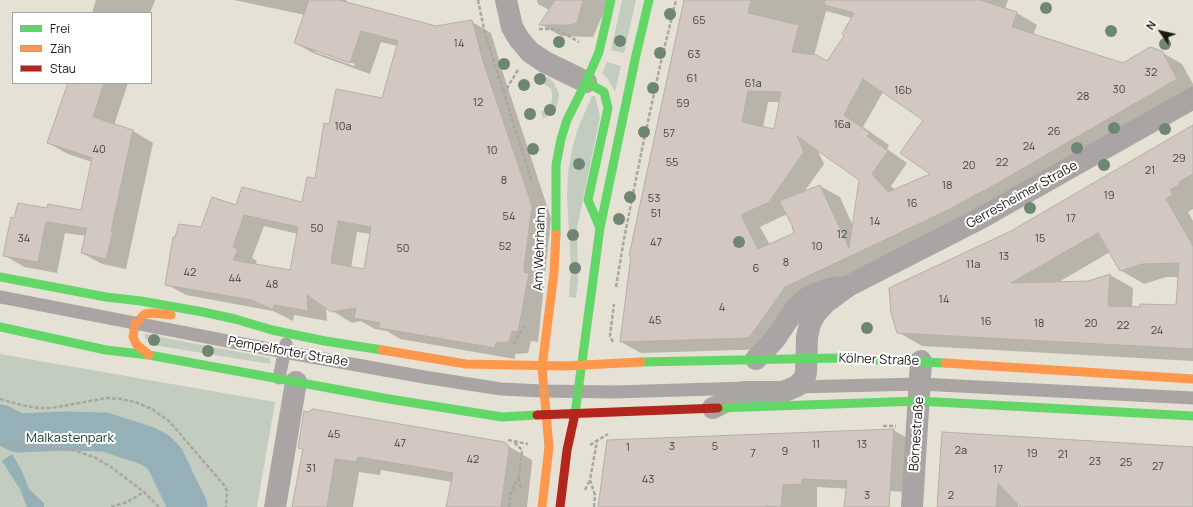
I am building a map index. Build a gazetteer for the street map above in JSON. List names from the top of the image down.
{
  "streets": {
    "main road": ["Am Wehrhahn", "Pempelforter Straße", "Kölner Straße"],
    "street": ["Gerresheimer Straße", "Börnestraße"]
  },
  "crossings": [
    ["Gerresheimer Straße", "Pempelforter Straße"],
    ["Gerresheimer Straße", "Kölner Straße"],
    ["Am Wehrhahn", "Pempelforter Straße"],
    ["Pempelforter Straße", "Kölner Straße"],
    ["Pempelforter Straße", "Börnestraße"],
    ["Kölner Straße", "Börnestraße"]
  ],
  "parks": ["Malkastenpark"],
  "house_numbers": [
    "65",
    "14",
    "63",
    "32",
    "61",
    "61a",
    "30",
    "16b",
    "28",
    "12",
    "59",
    "16a",
    "10a",
    "26",
    "57",
    "24",
    "40",
    "10",
    "29",
    "55",
    "22",
    "20",
    "21",
    "8",
    "18",
    "19",
    "53",
    "16",
    "51",
    "54",
    "17",
    "14",
    "50",
    "12",
    "34",
    "15",
    "47",
    "52",
    "10",
    "50",
    "13",
    "8",
    "11a",
    "6",
    "42",
    "44",
    "48",
    "14",
    "4",
    "45",
    "16",
    "18",
    "20",
    "22",
    "24",
    "45",
    "47",
    "11",
    "13",
    "3",
    "5",
    "1",
    "2a",
    "9",
    "7",
    "19",
    "21",
    "42",
    "23",
    "25",
    "27",
    "31",
    "17",
    "43",
    "3",
    "2"
  ],
  "legend": ["Frei", "Zäh", "Stau"],
  "north": "top left"
}
